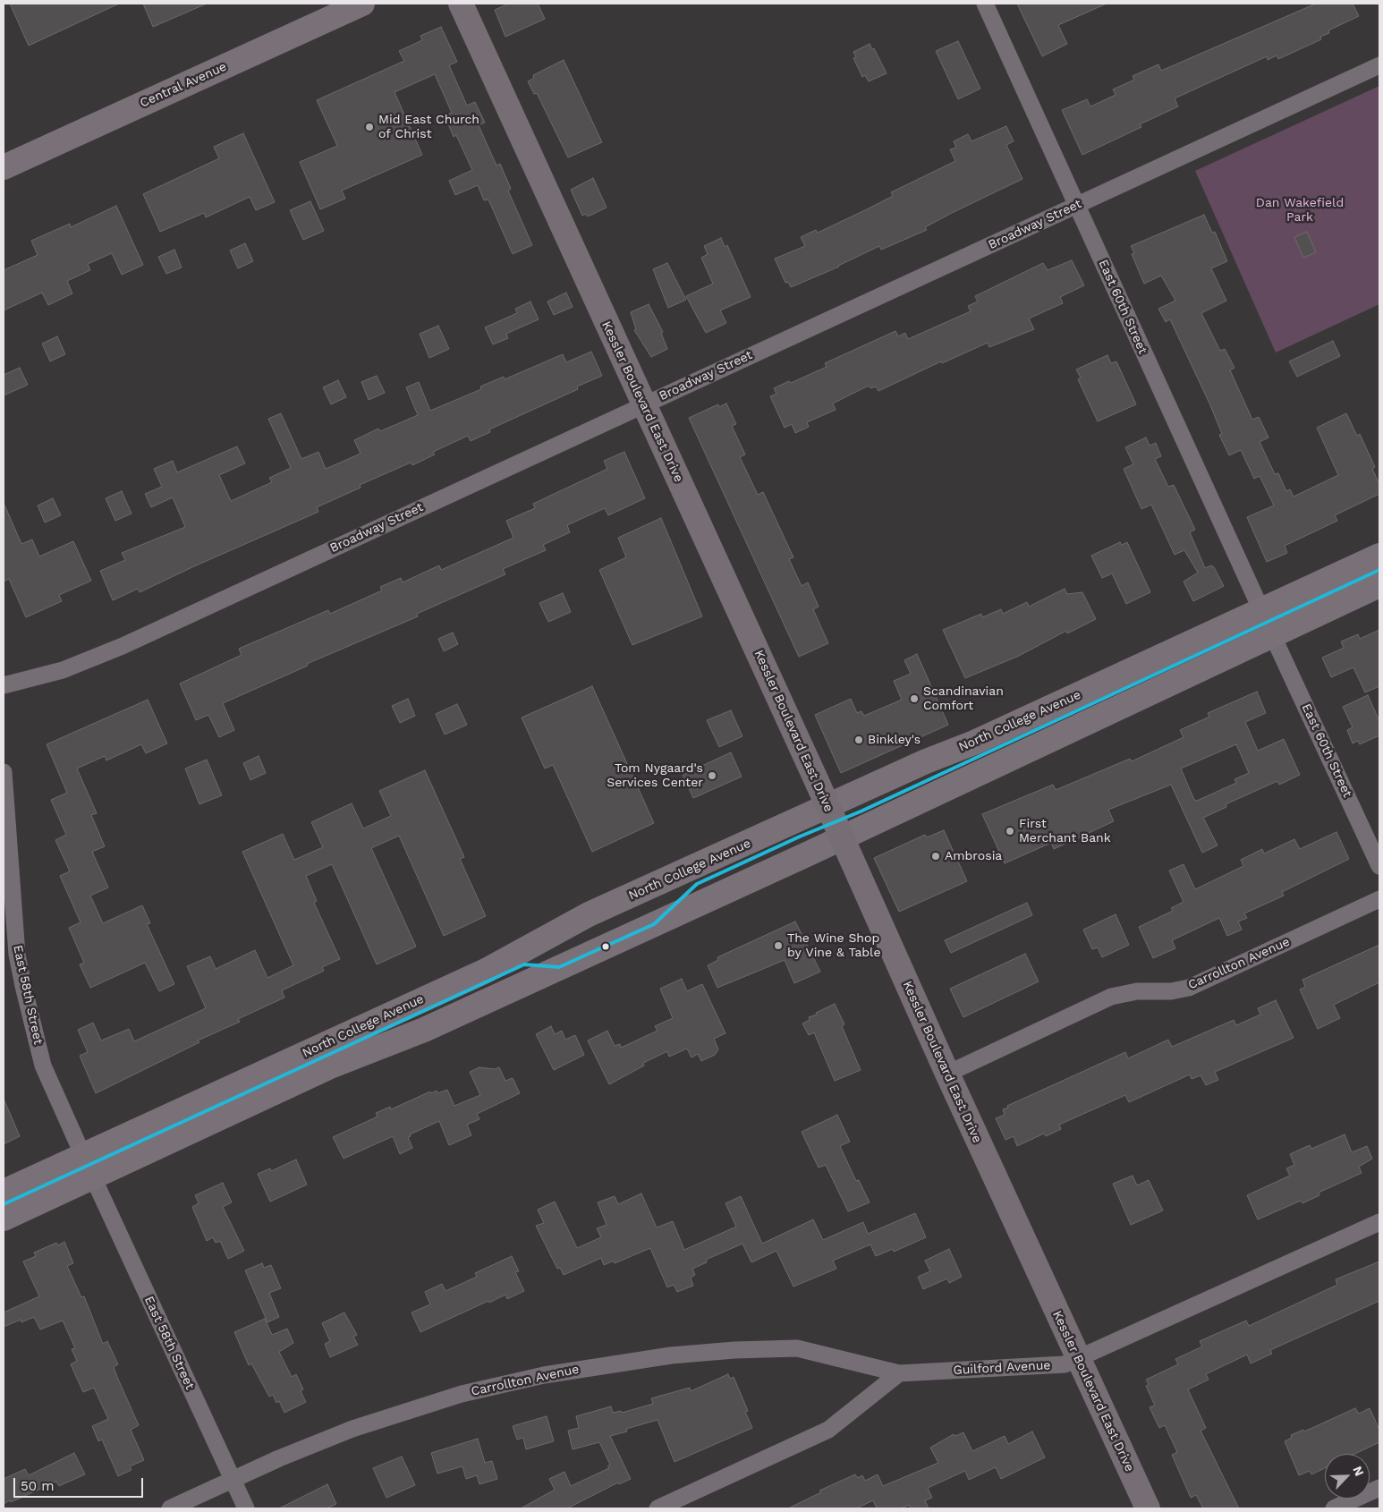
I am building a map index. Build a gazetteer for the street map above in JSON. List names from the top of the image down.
{
  "streets": {
    "main road": ["Central Avenue", "Kessler Boulevard East Drive", "North College Avenue"],
    "street": [
      "Broadway Street",
      "East 60th Street",
      "Carrollton Avenue",
      "East 58th Street",
      "Guilford Avenue"
    ]
  },
  "crossings": [
    ["Broadway Street", "East 60th Street"],
    ["Broadway Street", "Kessler Boulevard East Drive"],
    ["East 60th Street", "North College Avenue"],
    ["Kessler Boulevard East Drive", "North College Avenue"],
    ["Kessler Boulevard East Drive", "Carrollton Avenue"],
    ["Kessler Boulevard East Drive", "Guilford Avenue"],
    ["North College Avenue", "East 58th Street"],
    ["Carrollton Avenue", "East 58th Street"],
    ["Carrollton Avenue", "Guilford Avenue"]
  ],
  "parks": ["Dan Wakefield Park"],
  "places": [
    "Mid East Church of Christ",
    "Scandinavian Comfort",
    "Binkley's",
    "Tom Nygaard's Services Center",
    "First Merchant Bank",
    "Ambrosia",
    "The Wine Shop by Vine & Table"
  ],
  "scale_bar": "50 m",
  "north": "top right"
}
